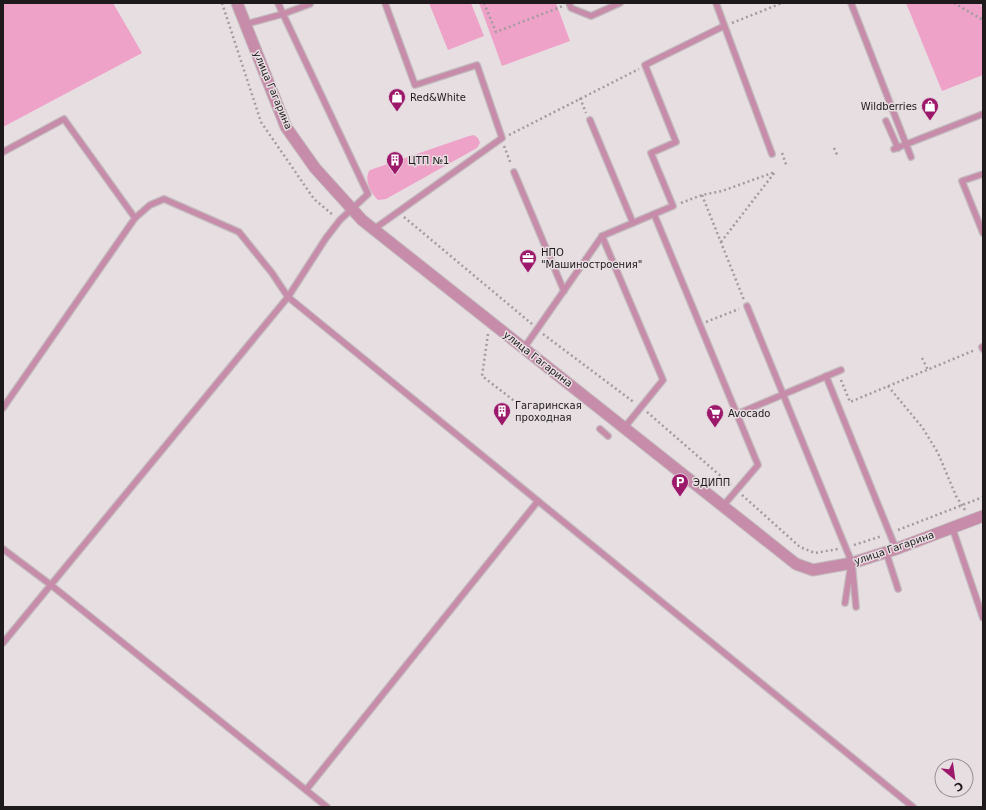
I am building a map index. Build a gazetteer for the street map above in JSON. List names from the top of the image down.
{
  "streets": {
    "street": ["улица Гагарина"]
  },
  "places": {
    "shop": ["Red&White", "Wildberries"],
    "building": ["ЦТП №1", "Гагаринская проходная"],
    "office": ["НПО \"Машиностроения\""],
    "supermarket": ["Avocado"],
    "parking": ["ЭДИПП"]
  },
  "north": "bottom right"
}
